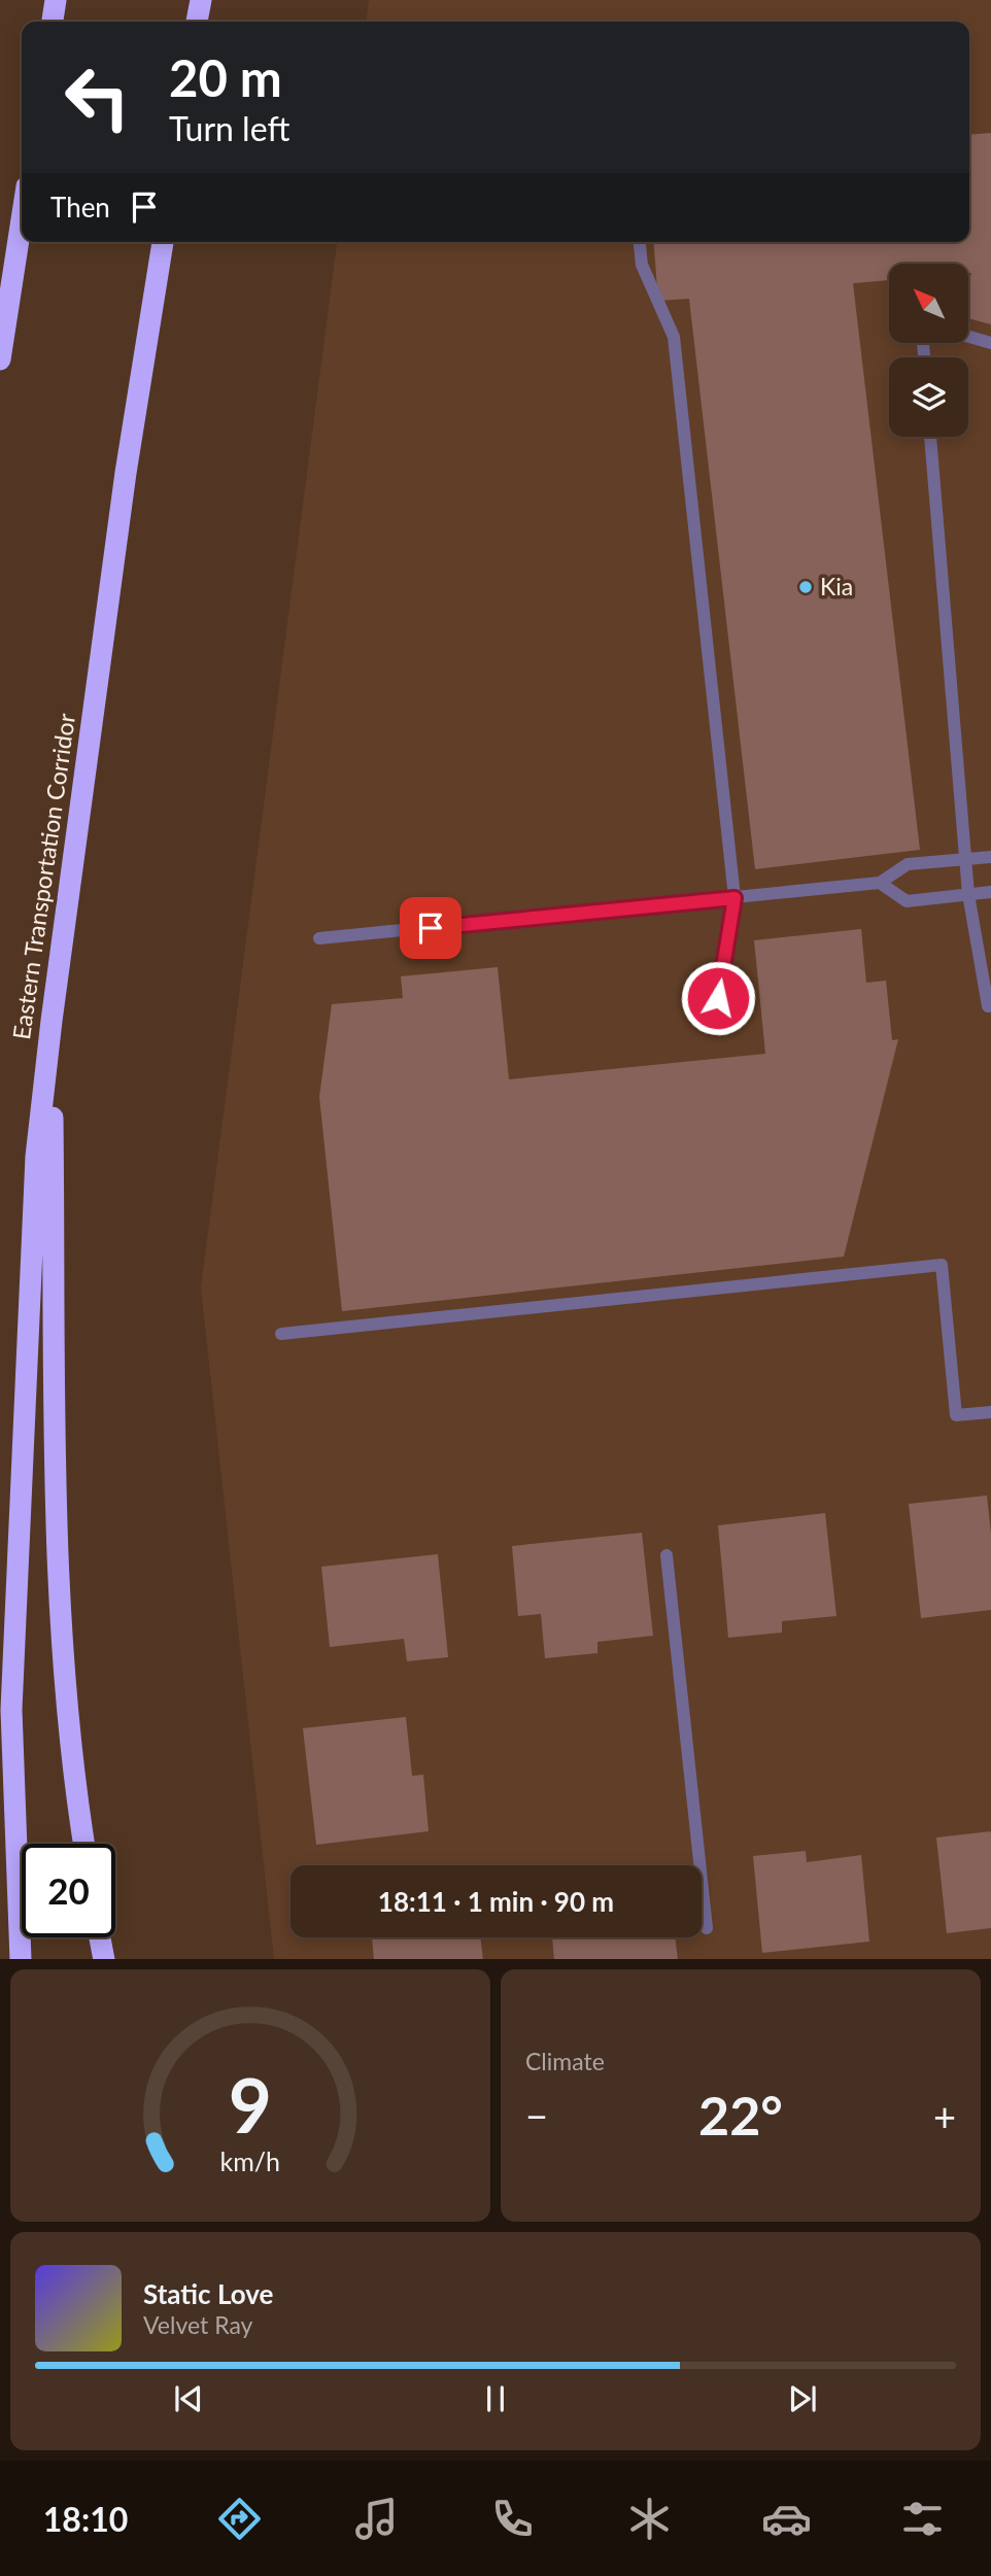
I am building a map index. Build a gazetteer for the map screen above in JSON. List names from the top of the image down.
{
  "streets": {
    "highway": ["Eastern Transportation Corridor"]
  },
  "places": ["Kia"],
  "north": "top left",
  "page": {
    "turn": ["20 m", "Turn left"],
    "then": "Then",
    "limit": "20",
    "trip": "18:11 · 1 min · 90 m",
    "tile": "Climate",
    "heat": ["−", "22°", "+"],
    "song": ["Static Love", "Velvet Ray"],
    "tabs": "18:10",
    "gauge": ["9", "km/h"]
  }
}
